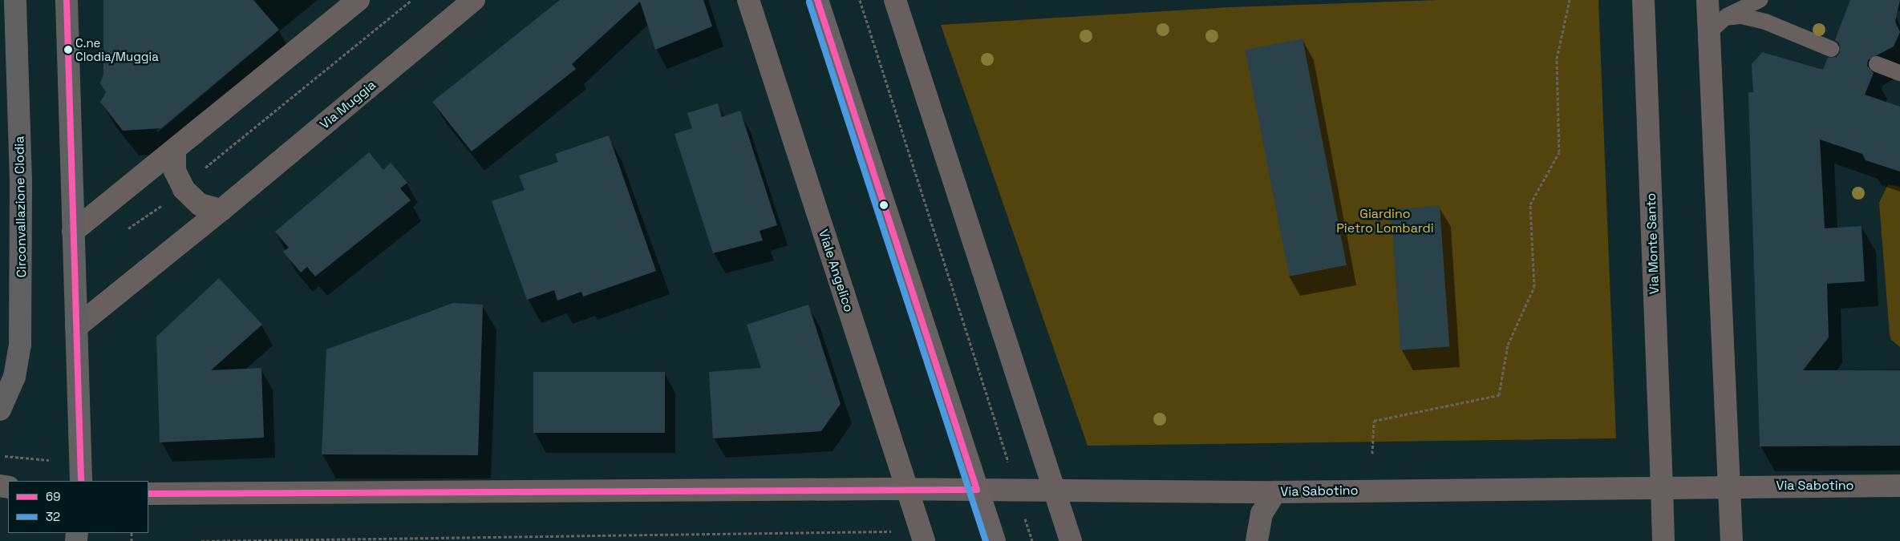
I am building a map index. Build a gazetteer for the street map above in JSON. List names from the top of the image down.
{
  "streets": {
    "main road": ["Circonvallazione Clodia"],
    "street": [
      "Via Muggia",
      "Via Monte Santo",
      "Viale Angelico",
      "Via Sabotino"
    ]
  },
  "crossings": [
    ["Via Monte Santo", "Via Sabotino"],
    ["Viale Angelico", "Via Sabotino"]
  ],
  "parks": ["Giardino Pietro Lombardi"],
  "places": ["C.ne Clodia/Muggia"],
  "lines": ["transit line 69", "transit line 32"],
  "legend": ["69", "32"]
}
